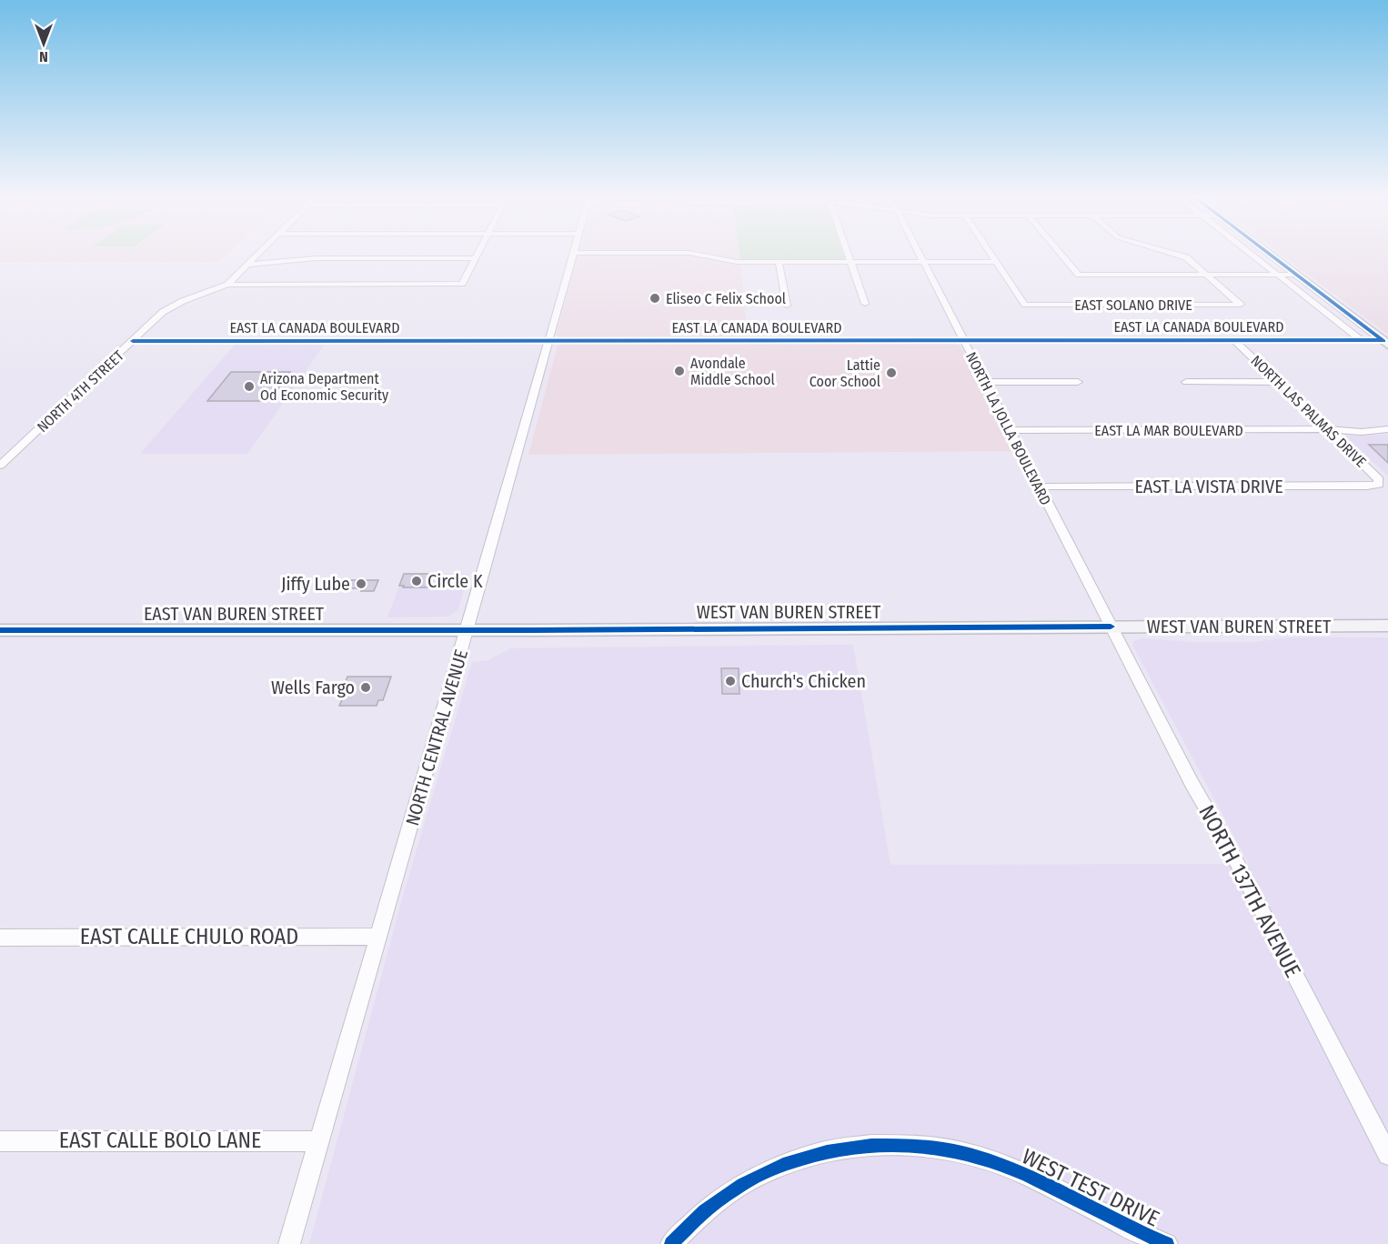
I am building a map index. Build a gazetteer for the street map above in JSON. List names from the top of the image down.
{
  "streets": {
    "main road": ["WEST VAN BUREN STREET", "EAST VAN BUREN STREET"],
    "street": [
      "EAST SOLANO DRIVE",
      "EAST LA CANADA BOULEVARD",
      "NORTH 4TH STREET",
      "NORTH LAS PALMAS DRIVE",
      "NORTH LA JOLLA BOULEVARD",
      "EAST LA MAR BOULEVARD",
      "EAST LA VISTA DRIVE",
      "NORTH CENTRAL AVENUE",
      "NORTH 137TH AVENUE",
      "EAST CALLE CHULO ROAD",
      "EAST CALLE BOLO LANE",
      "WEST TEST DRIVE"
    ]
  },
  "crossings": [
    ["EAST LA CANADA BOULEVARD", "NORTH 4TH STREET"],
    ["EAST LA CANADA BOULEVARD", "NORTH LAS PALMAS DRIVE"],
    ["EAST LA CANADA BOULEVARD", "NORTH LA JOLLA BOULEVARD"],
    ["EAST LA CANADA BOULEVARD", "NORTH CENTRAL AVENUE"],
    ["NORTH LAS PALMAS DRIVE", "EAST LA MAR BOULEVARD"],
    ["NORTH LAS PALMAS DRIVE", "EAST LA VISTA DRIVE"],
    ["NORTH LA JOLLA BOULEVARD", "EAST LA MAR BOULEVARD"],
    ["NORTH LA JOLLA BOULEVARD", "EAST LA VISTA DRIVE"],
    ["NORTH LA JOLLA BOULEVARD", "WEST VAN BUREN STREET"],
    ["NORTH LA JOLLA BOULEVARD", "NORTH 137TH AVENUE"],
    ["WEST VAN BUREN STREET", "EAST VAN BUREN STREET"],
    ["WEST VAN BUREN STREET", "NORTH CENTRAL AVENUE"],
    ["WEST VAN BUREN STREET", "NORTH 137TH AVENUE"],
    ["EAST VAN BUREN STREET", "NORTH CENTRAL AVENUE"],
    ["NORTH CENTRAL AVENUE", "EAST CALLE CHULO ROAD"],
    ["NORTH CENTRAL AVENUE", "EAST CALLE BOLO LANE"]
  ],
  "places": [
    "Eliseo C Felix School",
    "Avondale Middle School",
    "Lattie Coor School",
    "Arizona Department Od Economic Security",
    "Circle K",
    "Jiffy Lube",
    "Church's Chicken",
    "Wells Fargo"
  ],
  "north": "bottom"
}
